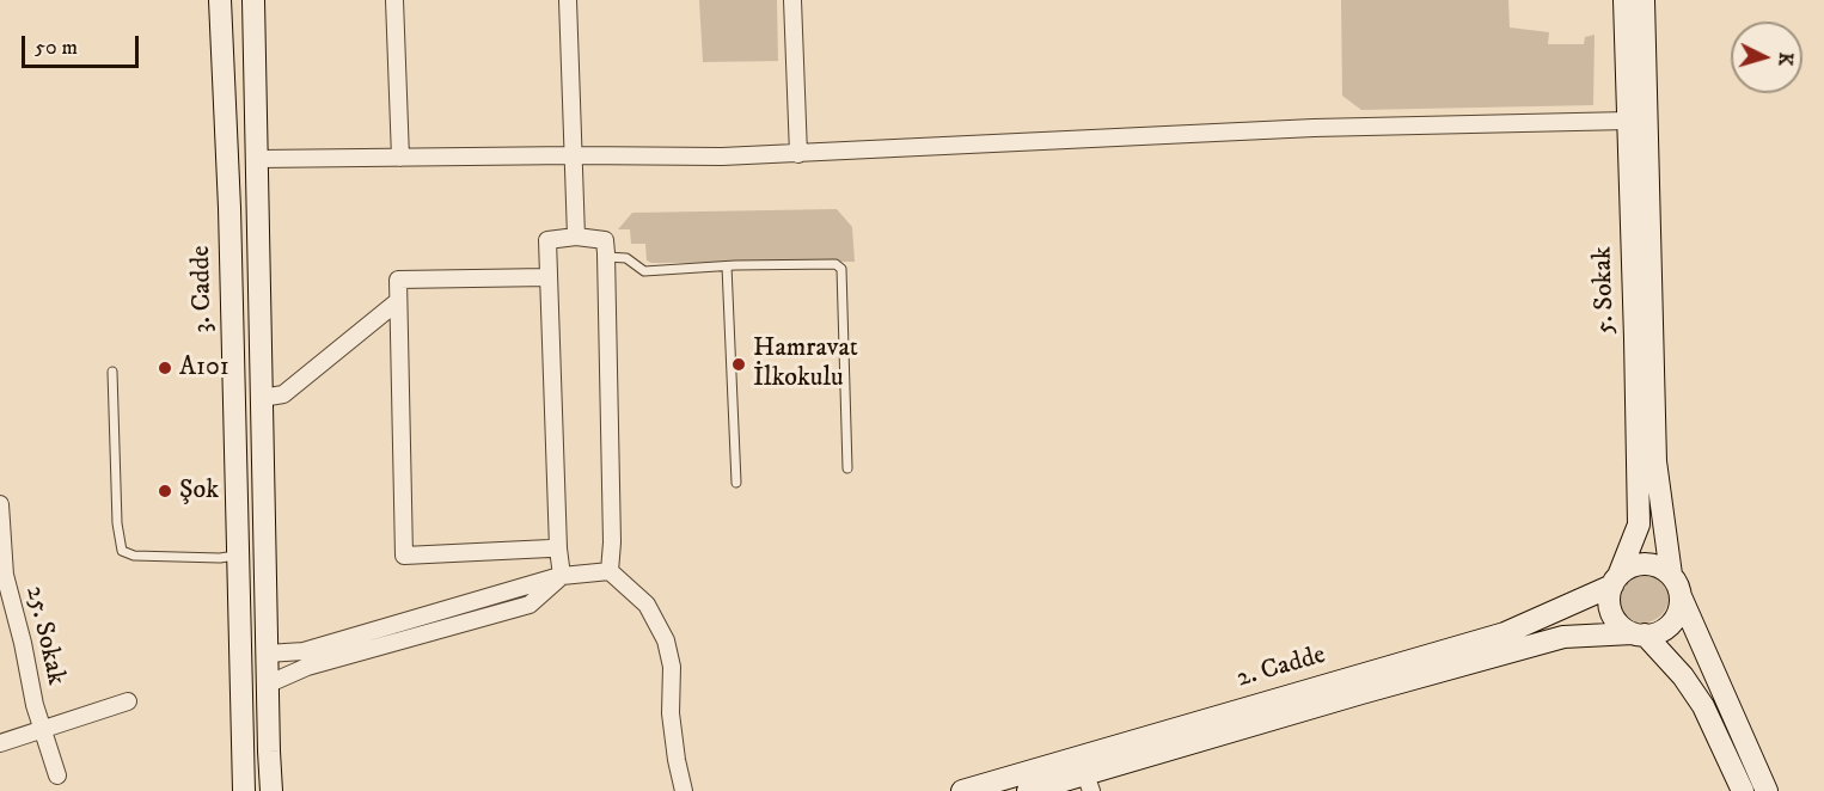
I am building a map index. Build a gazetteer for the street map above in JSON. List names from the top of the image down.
{
  "streets": {
    "main road": ["3. Cadde", "5. Sokak", "2. Cadde"],
    "street": ["25. Sokak"]
  },
  "crossings": [
    ["5. Sokak", "2. Cadde"]
  ],
  "places": ["Hamravat İlkokulu", "A101", "Şok"],
  "scale_bar": "50 m",
  "north": "right"
}
